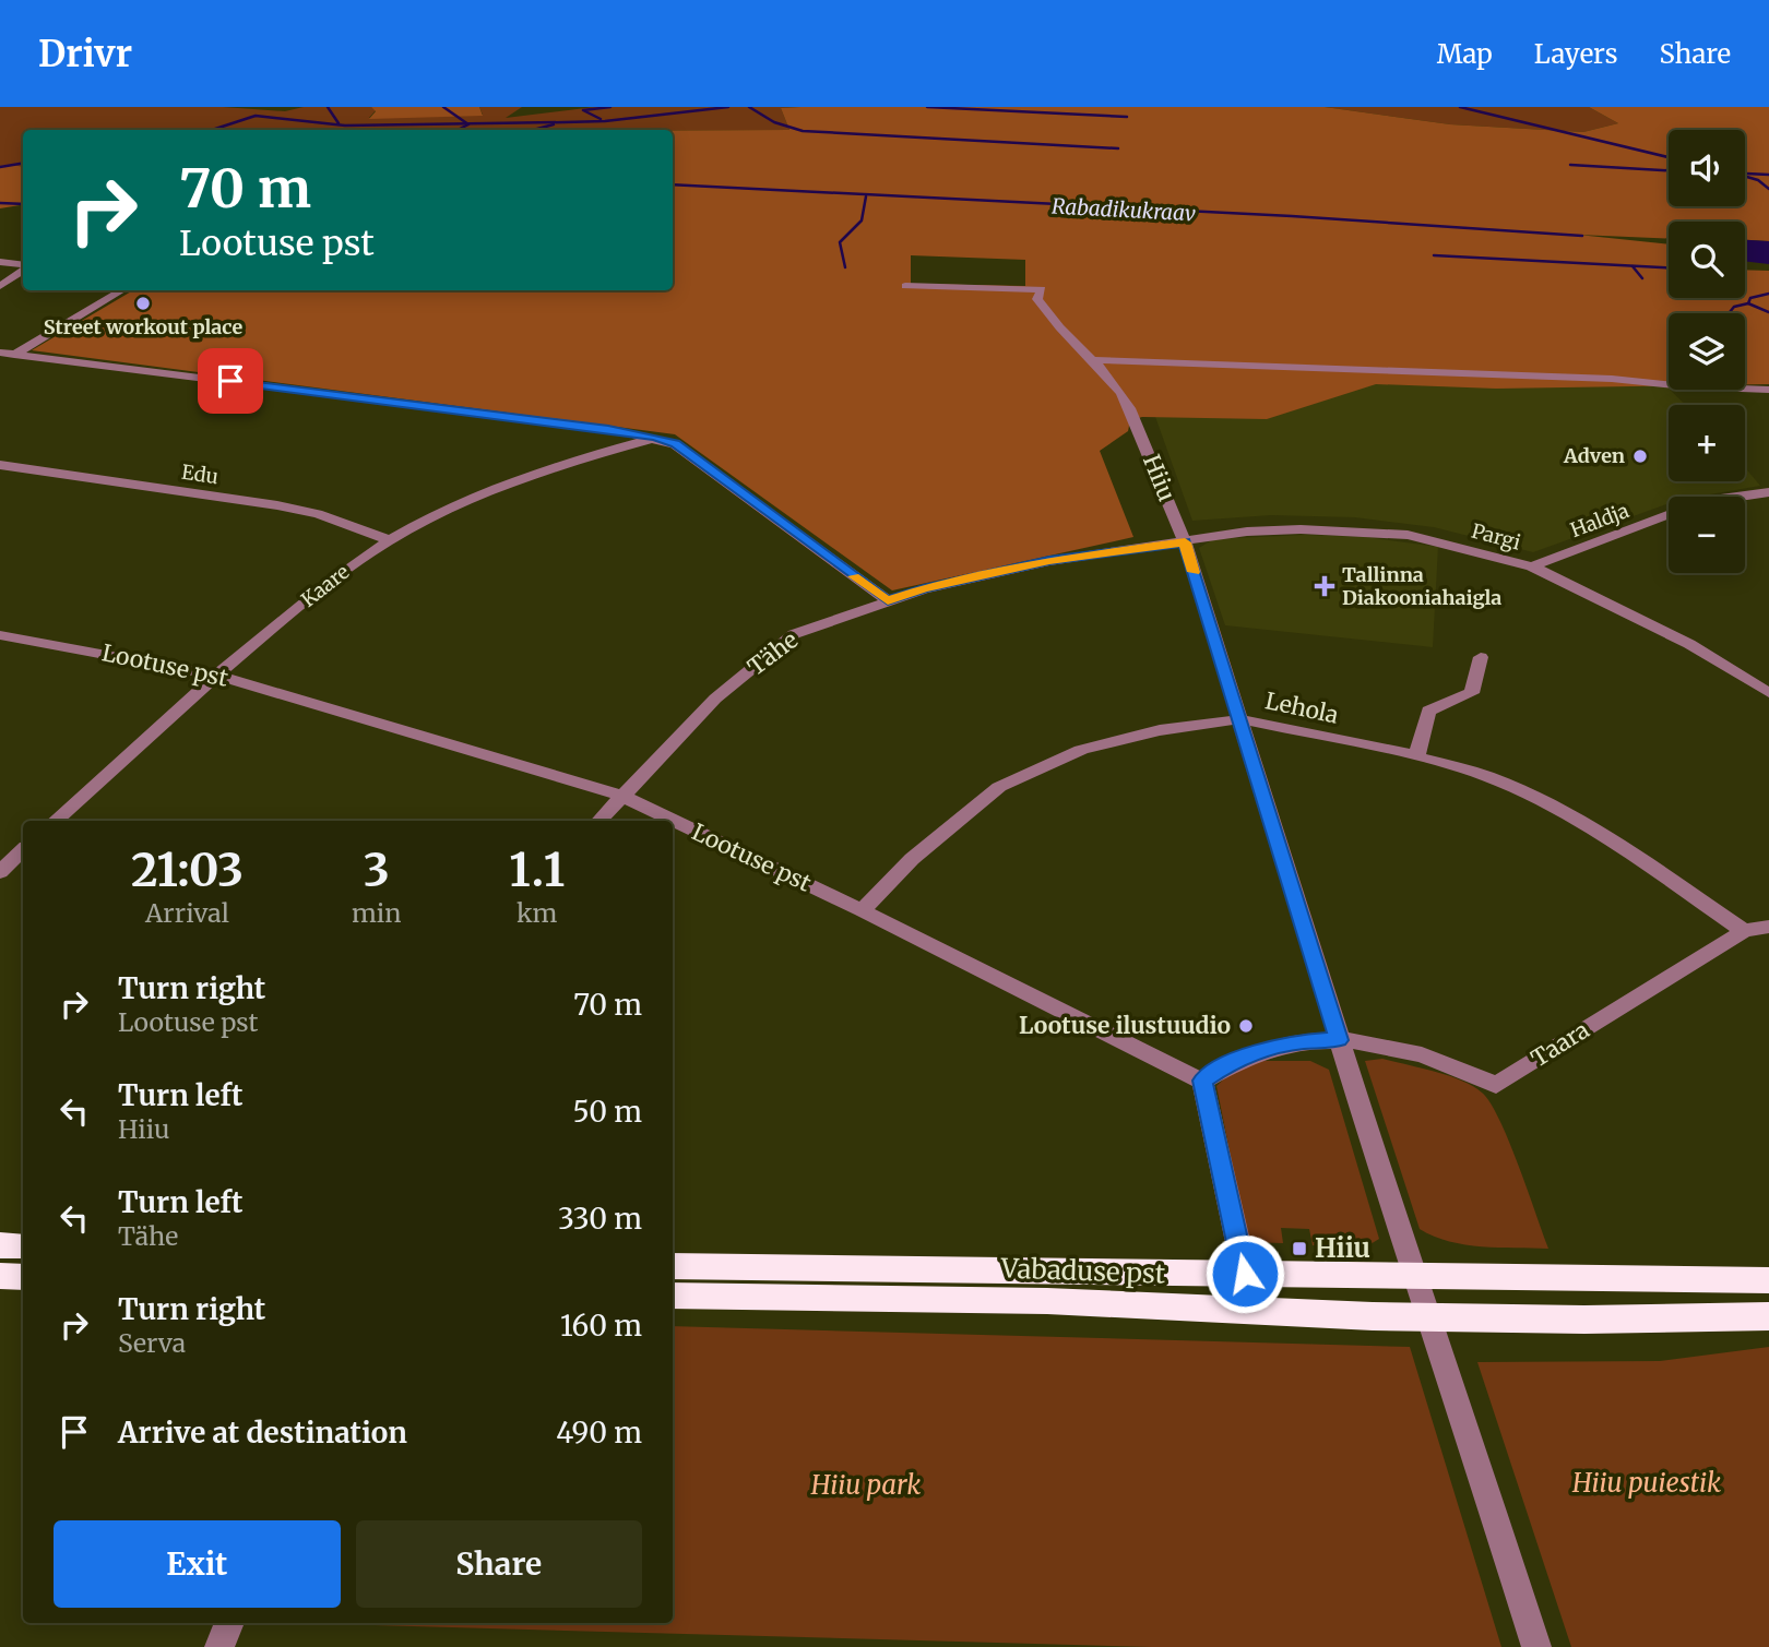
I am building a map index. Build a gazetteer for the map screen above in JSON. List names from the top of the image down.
{
  "streets": {
    "highway": ["Vabaduse pst"],
    "street": [
      "Edu",
      "Hiiu",
      "Haldja",
      "Pargi",
      "Kaare",
      "Tähe",
      "Lootuse pst",
      "Lehola",
      "Taara"
    ]
  },
  "crossings": [
    ["Edu", "Kaare"],
    ["Hiiu", "Pargi"],
    ["Hiiu", "Tähe"],
    ["Hiiu", "Lehola"],
    ["Hiiu", "Taara"],
    ["Hiiu", "Vabaduse pst"],
    ["Haldja", "Pargi"],
    ["Pargi", "Tähe"],
    ["Kaare", "Lootuse pst"],
    ["Tähe", "Lootuse pst"],
    ["Lootuse pst", "Lehola"],
    ["Lehola", "Taara"]
  ],
  "water": ["Rabadikukraav"],
  "parks": ["Hiiu puiestik", "Hiiu park"],
  "places": {
    "other": ["Street workout place", "Adven", "Lootuse ilustuudio"],
    "health": ["Tallinna Diakooniahaigla"],
    "transit": ["Hiiu"]
  },
  "page": {
    "header": "Drivr",
    "nav": ["Map", "Layers", "Share"],
    "map_buttons": ["+", "−"],
    "turn": ["70 m", "Lootuse pst"],
    "eta": [
      "21:03",
      "Arrival",
      "3",
      "min",
      "1.1",
      "km"
    ],
    "list": [
      {
        "name": "Turn right",
        "note": "Lootuse pst",
        "value": "70 m"
      },
      {
        "name": "Turn left",
        "note": "Hiiu",
        "value": "50 m"
      },
      {
        "name": "Turn left",
        "note": "Tähe",
        "value": "330 m"
      },
      {
        "name": "Turn right",
        "note": "Serva",
        "value": "160 m"
      },
      {
        "name": "Arrive at destination",
        "value": "490 m"
      }
    ],
    "buttons": ["Exit", "Share"]
  }
}
